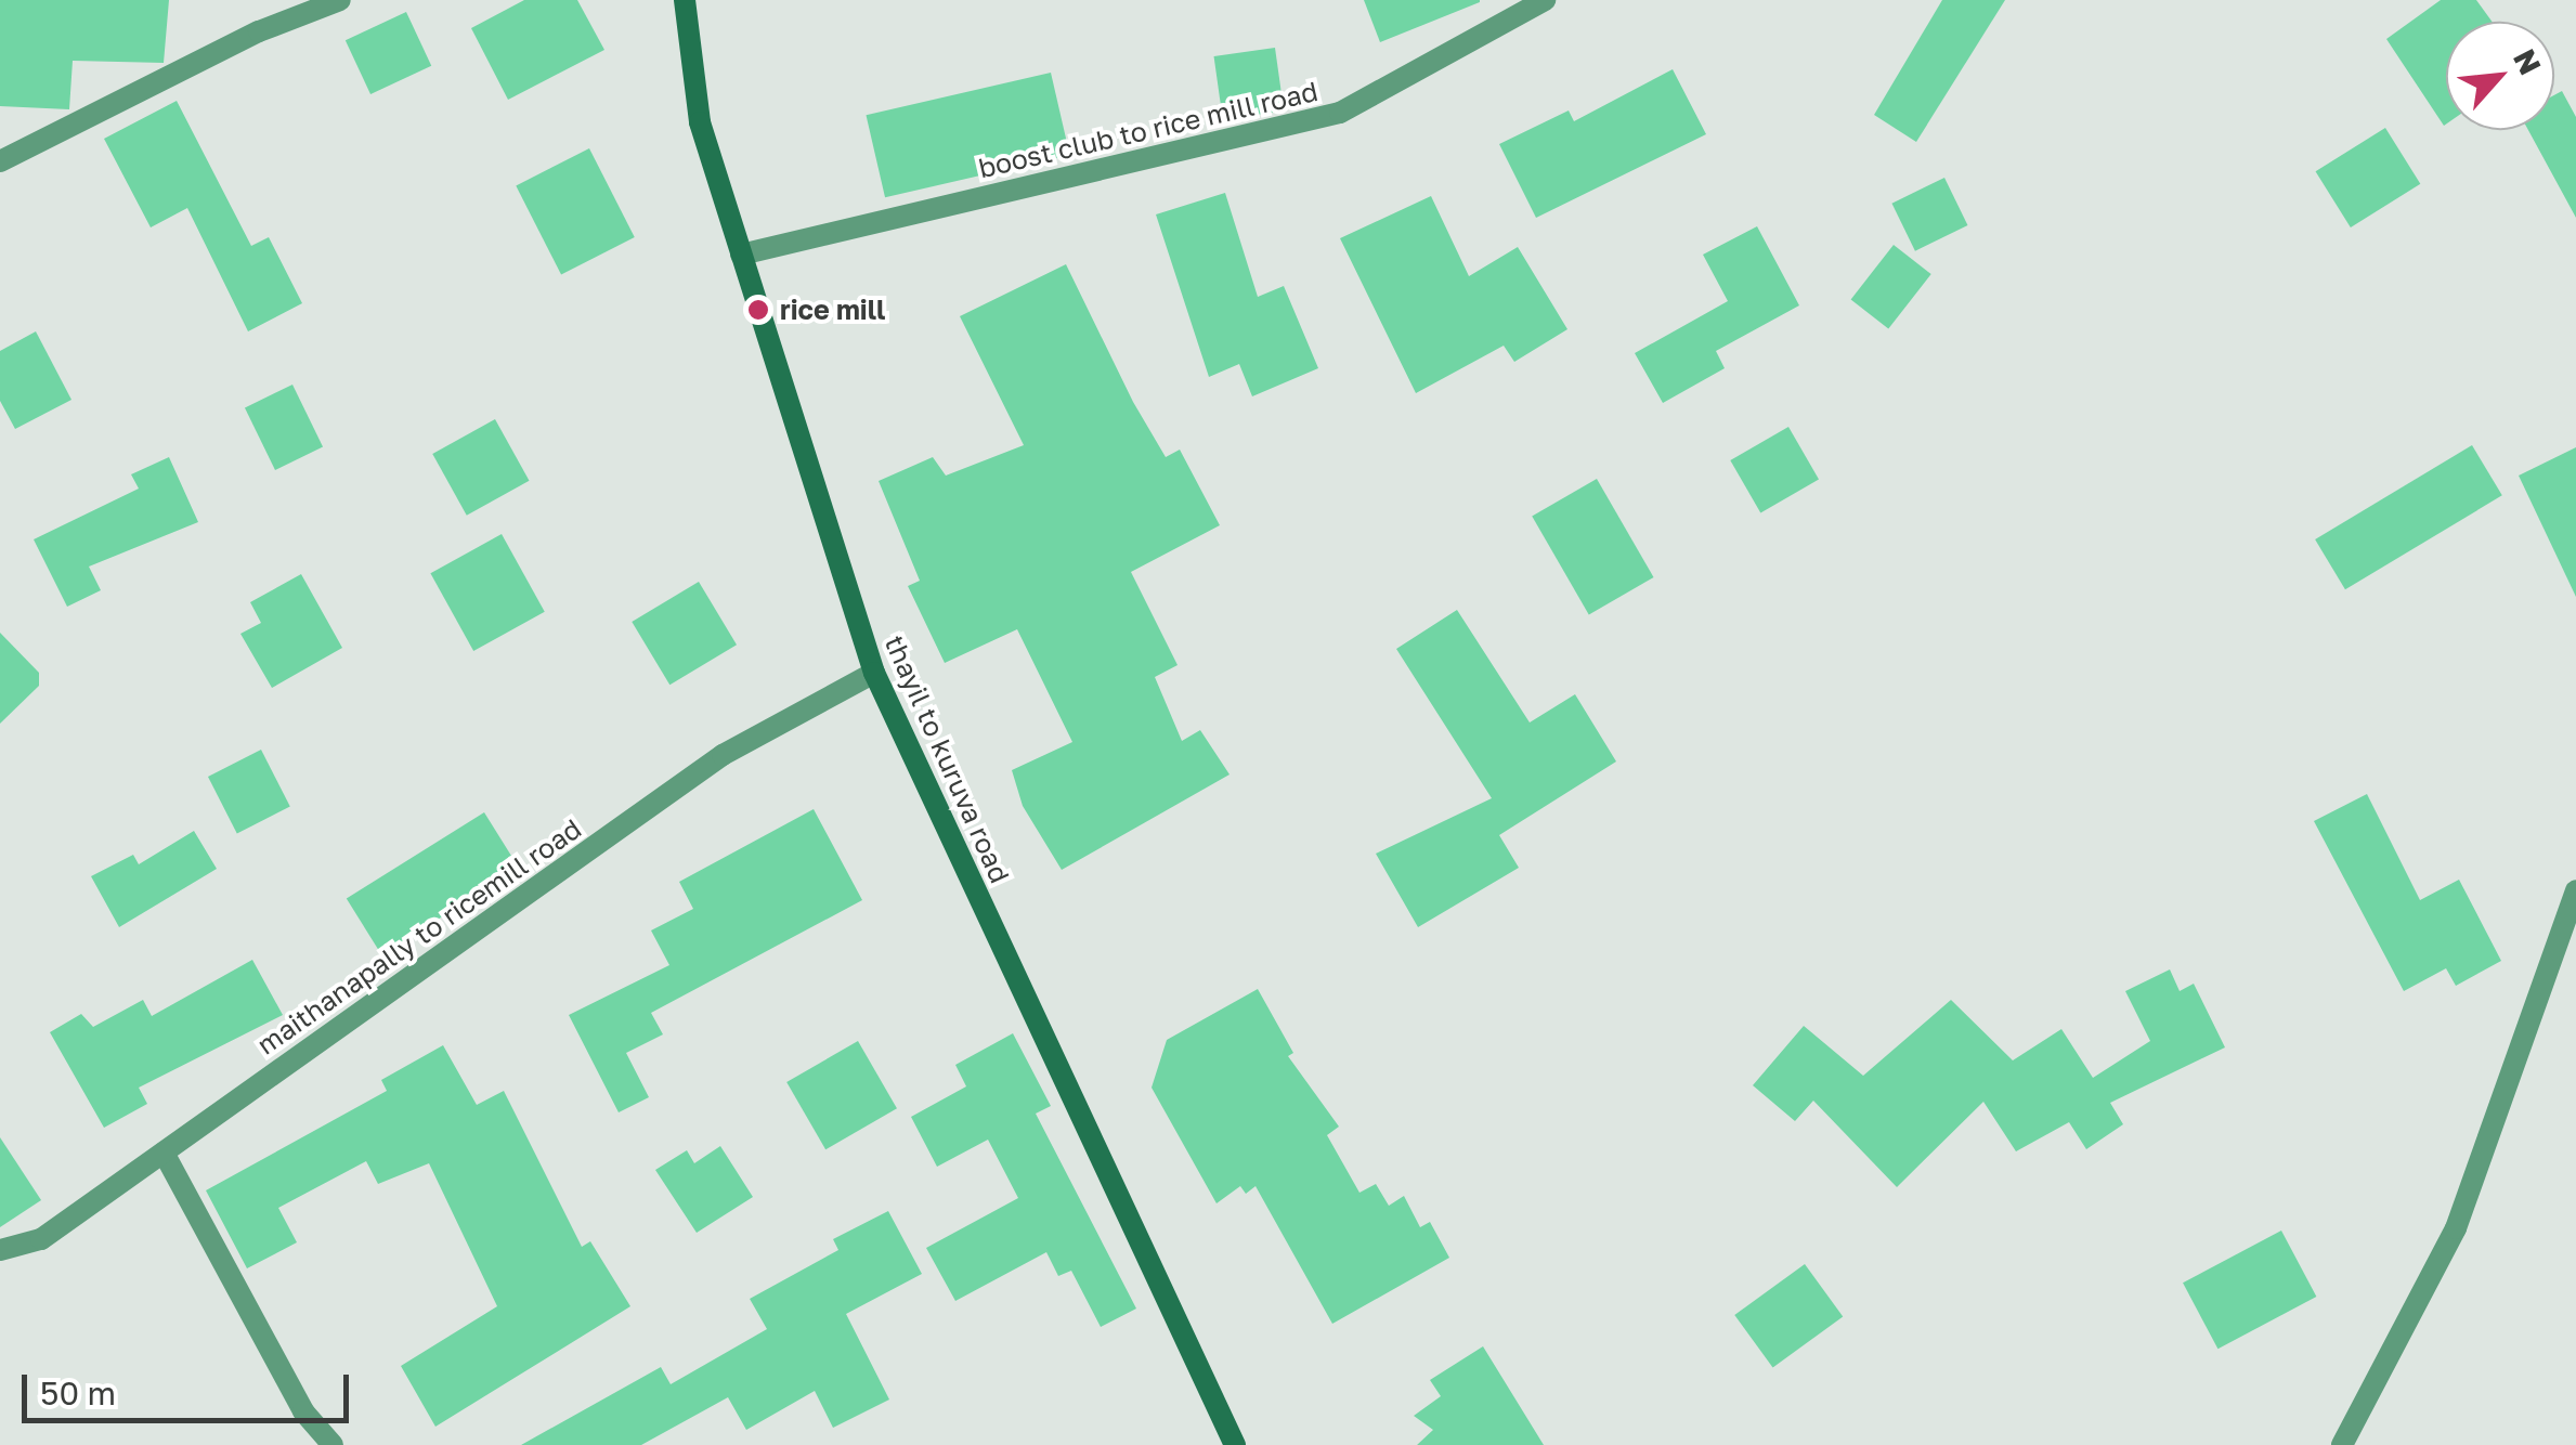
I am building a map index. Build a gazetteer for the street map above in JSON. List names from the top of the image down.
{
  "streets": {
    "main road": ["thayil to kuruva road"],
    "street": ["boost club to rice mill road", "maithanapally to ricemill road"]
  },
  "crossings": [
    ["boost club to rice mill road", "thayil to kuruva road"],
    ["thayil to kuruva road", "maithanapally to ricemill road"]
  ],
  "places": ["rice mill"],
  "scale_bar": "50 m",
  "north": "top right"
}
